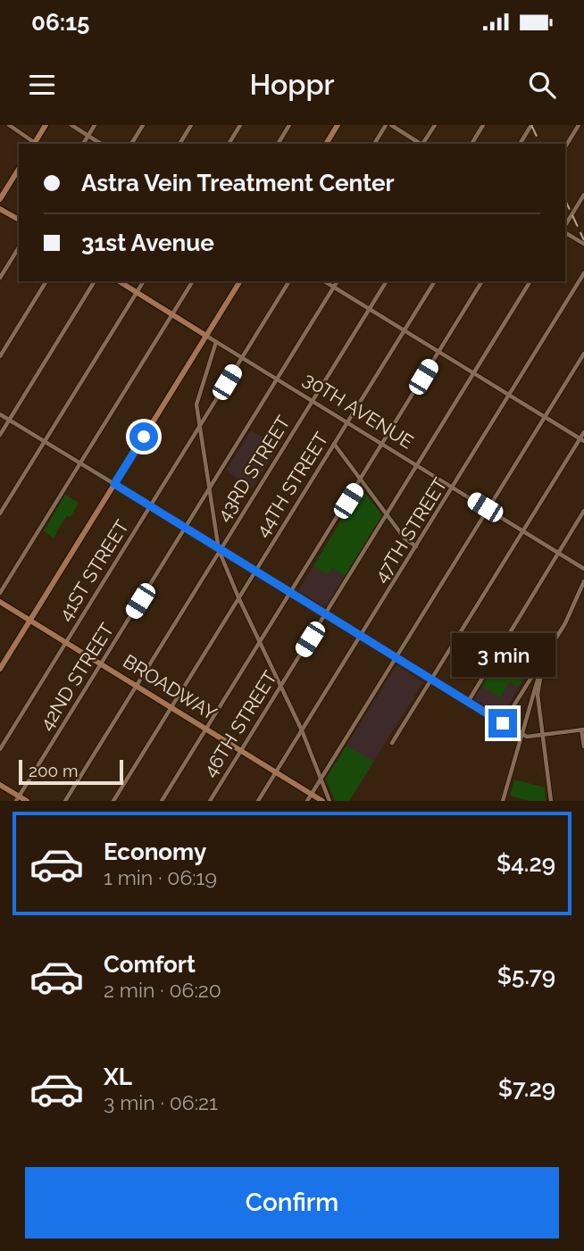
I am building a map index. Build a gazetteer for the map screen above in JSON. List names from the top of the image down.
{
  "streets": {
    "street": [
      "30TH AVENUE",
      "43RD STREET",
      "44TH STREET",
      "47TH STREET",
      "41ST STREET",
      "42ND STREET",
      "BROADWAY",
      "46TH STREET"
    ]
  },
  "crossings": [
    ["30TH AVENUE", "43RD STREET"],
    ["30TH AVENUE", "44TH STREET"],
    ["30TH AVENUE", "47TH STREET"],
    ["30TH AVENUE", "41ST STREET"],
    ["30TH AVENUE", "42ND STREET"],
    ["30TH AVENUE", "46TH STREET"],
    ["43RD STREET", "BROADWAY"],
    ["44TH STREET", "BROADWAY"],
    ["47TH STREET", "BROADWAY"],
    ["41ST STREET", "BROADWAY"],
    ["42ND STREET", "BROADWAY"],
    ["BROADWAY", "46TH STREET"]
  ],
  "scale_bar": "200 m",
  "page": {
    "status": "06:15",
    "header": "Hoppr",
    "banner": ["Astra Vein Treatment Center", "31st Avenue"],
    "bubble": "3 min",
    "scale": "200 m",
    "list": [
      {
        "name": "Economy",
        "note": "1 min · 06:19",
        "value": "$4.29"
      },
      {
        "name": "Comfort",
        "note": "2 min · 06:20",
        "value": "$5.79"
      },
      {
        "name": "XL",
        "note": "3 min · 06:21",
        "value": "$7.29"
      }
    ],
    "buttons": "Confirm"
  }
}
